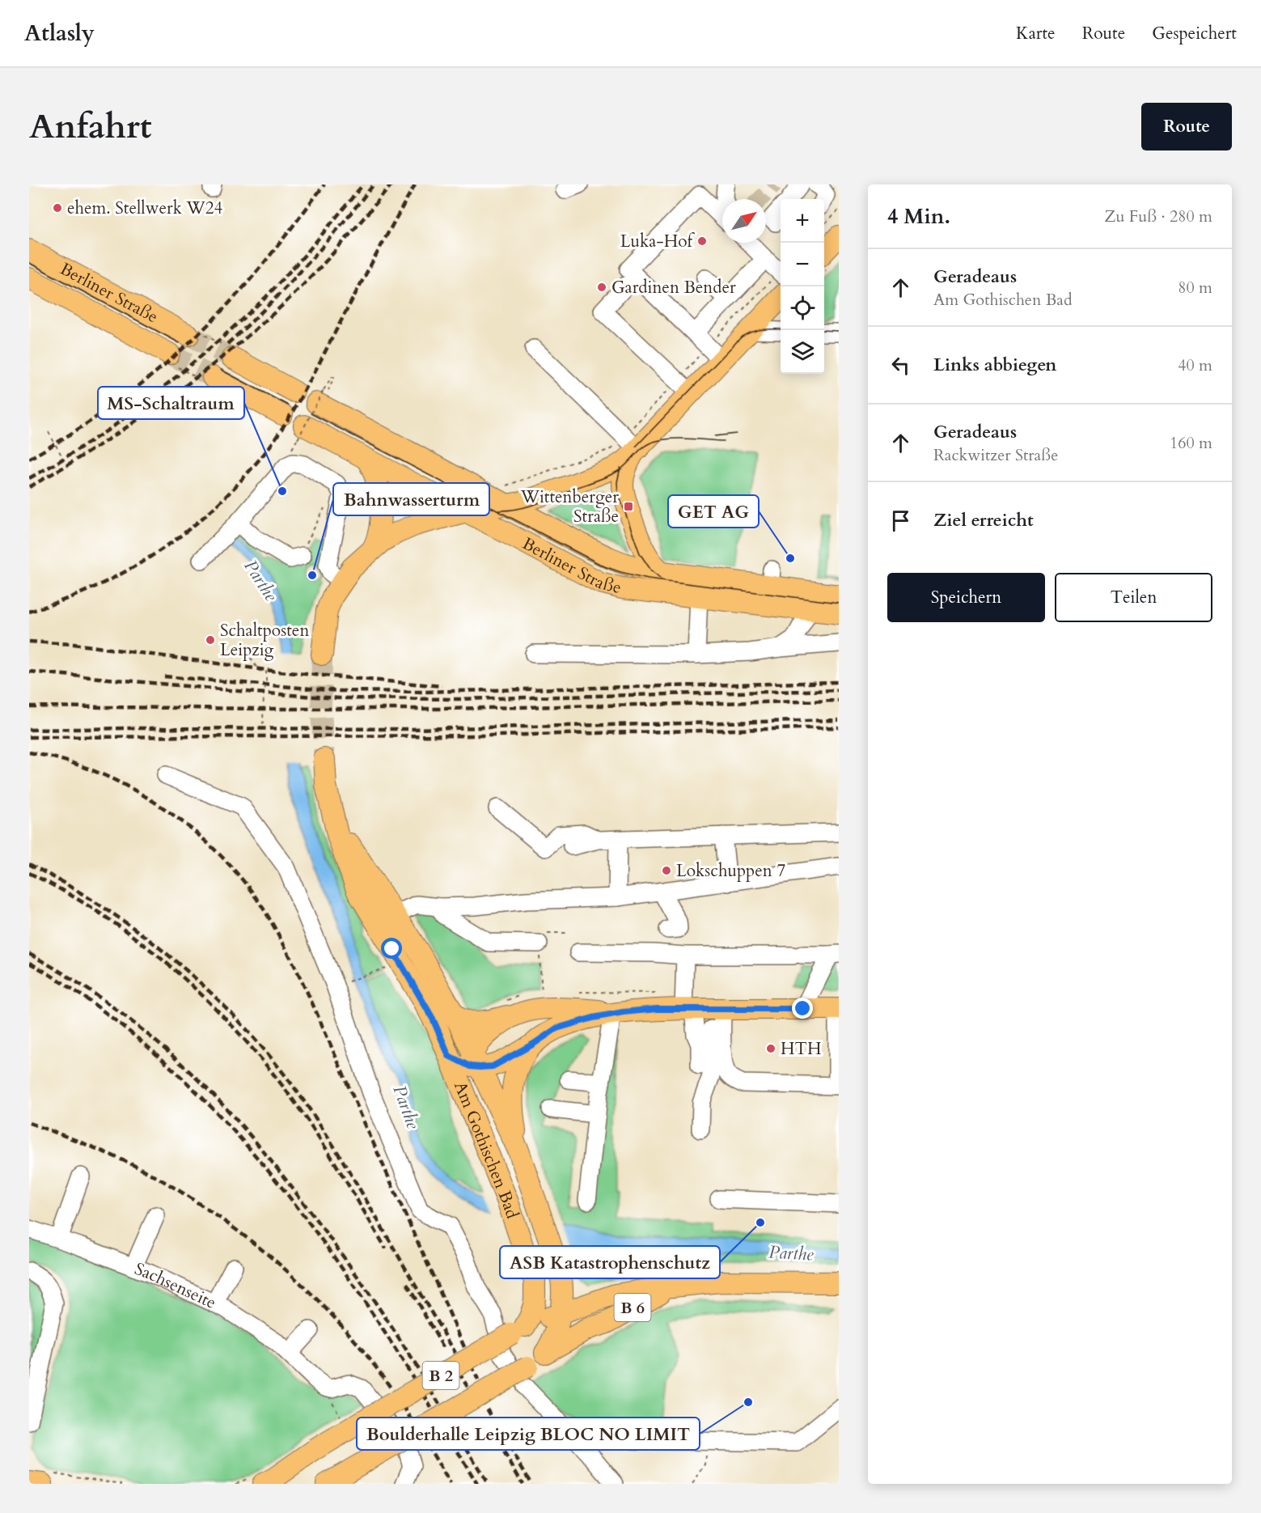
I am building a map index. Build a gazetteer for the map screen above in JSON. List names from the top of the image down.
{
  "streets": {
    "main road": [
      "Berliner Straße",
      "Am Gothischen Bad",
      "B 6",
      "B 2"
    ],
    "street": ["Sachsenseite"]
  },
  "crossings": [
    ["Am Gothischen Bad", "B 6"],
    ["Am Gothischen Bad", "B 2"],
    ["Sachsenseite", "B 2"]
  ],
  "water": ["Parthe"],
  "places": {
    "other": [
      "ehem. Stellwerk W24",
      "Luka-Hof",
      "Gardinen Bender",
      "MS-Schaltraum",
      "GET AG",
      "Bahnwasserturm",
      "Schaltposten Leipzig",
      "Lokschuppen 7",
      "HTH",
      "ASB Katastrophenschutz",
      "Boulderhalle Leipzig BLOC NO LIMIT"
    ],
    "transit": ["Wittenberger Straße"]
  },
  "north": "top right",
  "page": {
    "header": "Atlasly",
    "nav": ["Karte", "Route", "Gespeichert"],
    "buttons": [
      "Route",
      ["Speichern", "Teilen"]
    ],
    "title": "Anfahrt",
    "heading": ["4 Min.", "Zu Fuß · 280 m"],
    "map_buttons": ["+", "−"],
    "list": [
      ["Geradeaus", "Am Gothischen Bad", "80 m"],
      ["Links abbiegen", "40 m"],
      ["Geradeaus", "Rackwitzer Straße", "160 m"],
      "Ziel erreicht"
    ]
  }
}
